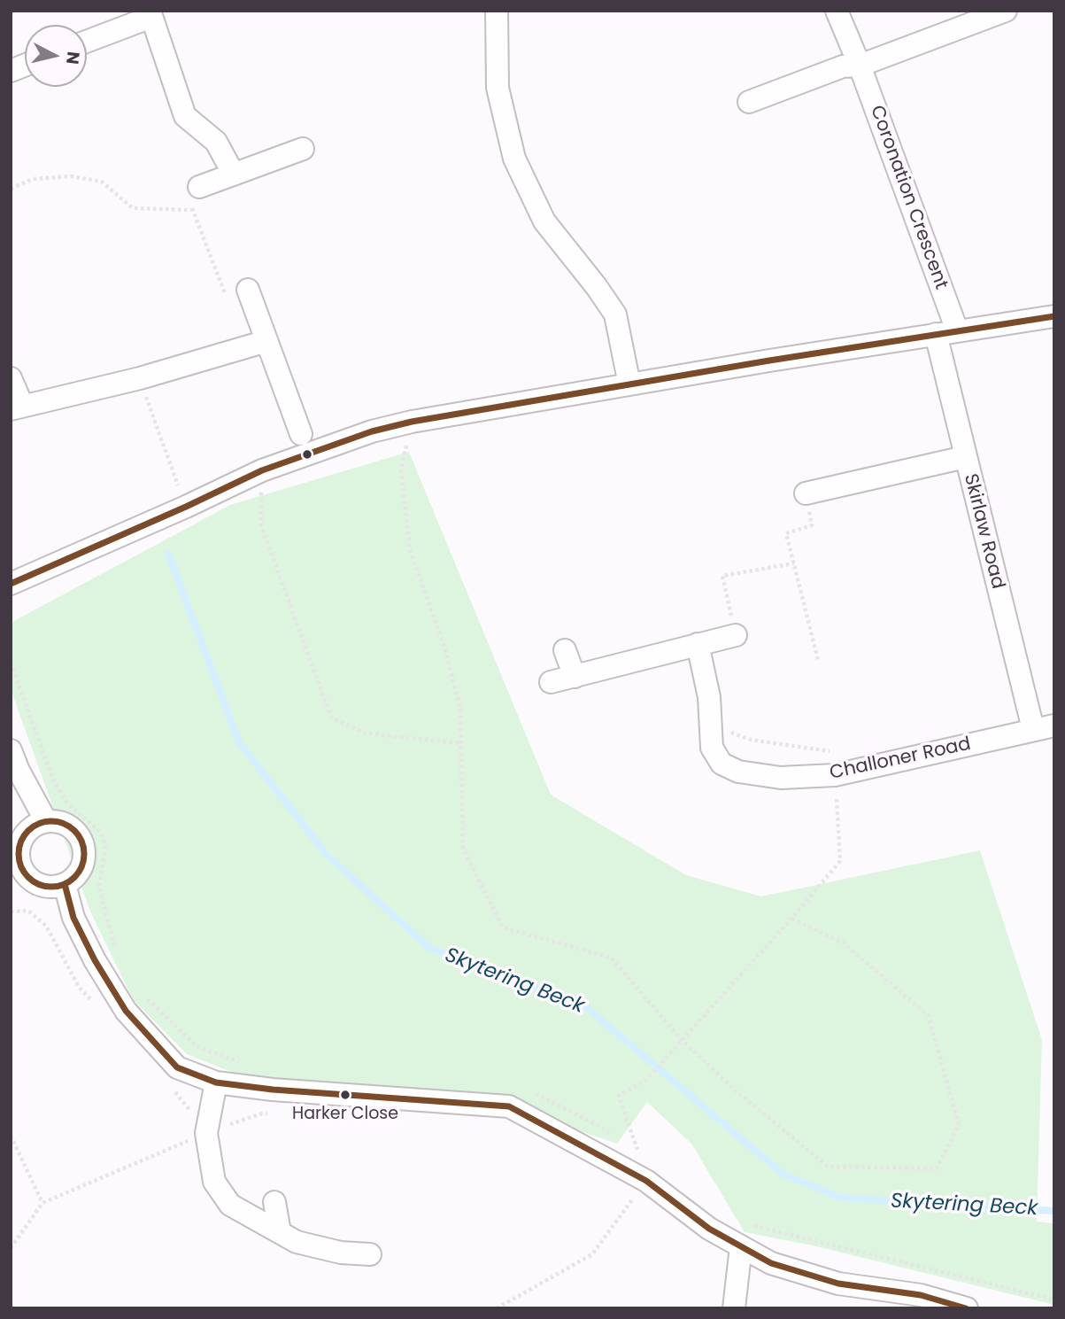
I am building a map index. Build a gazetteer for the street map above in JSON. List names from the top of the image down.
{
  "streets": {
    "street": ["Coronation Crescent", "Skirlaw Road", "Challoner Road"]
  },
  "crossings": [
    ["Skirlaw Road", "Challoner Road"]
  ],
  "water": ["Skytering Beck"],
  "places": ["Harker Close"],
  "north": "right"
}
